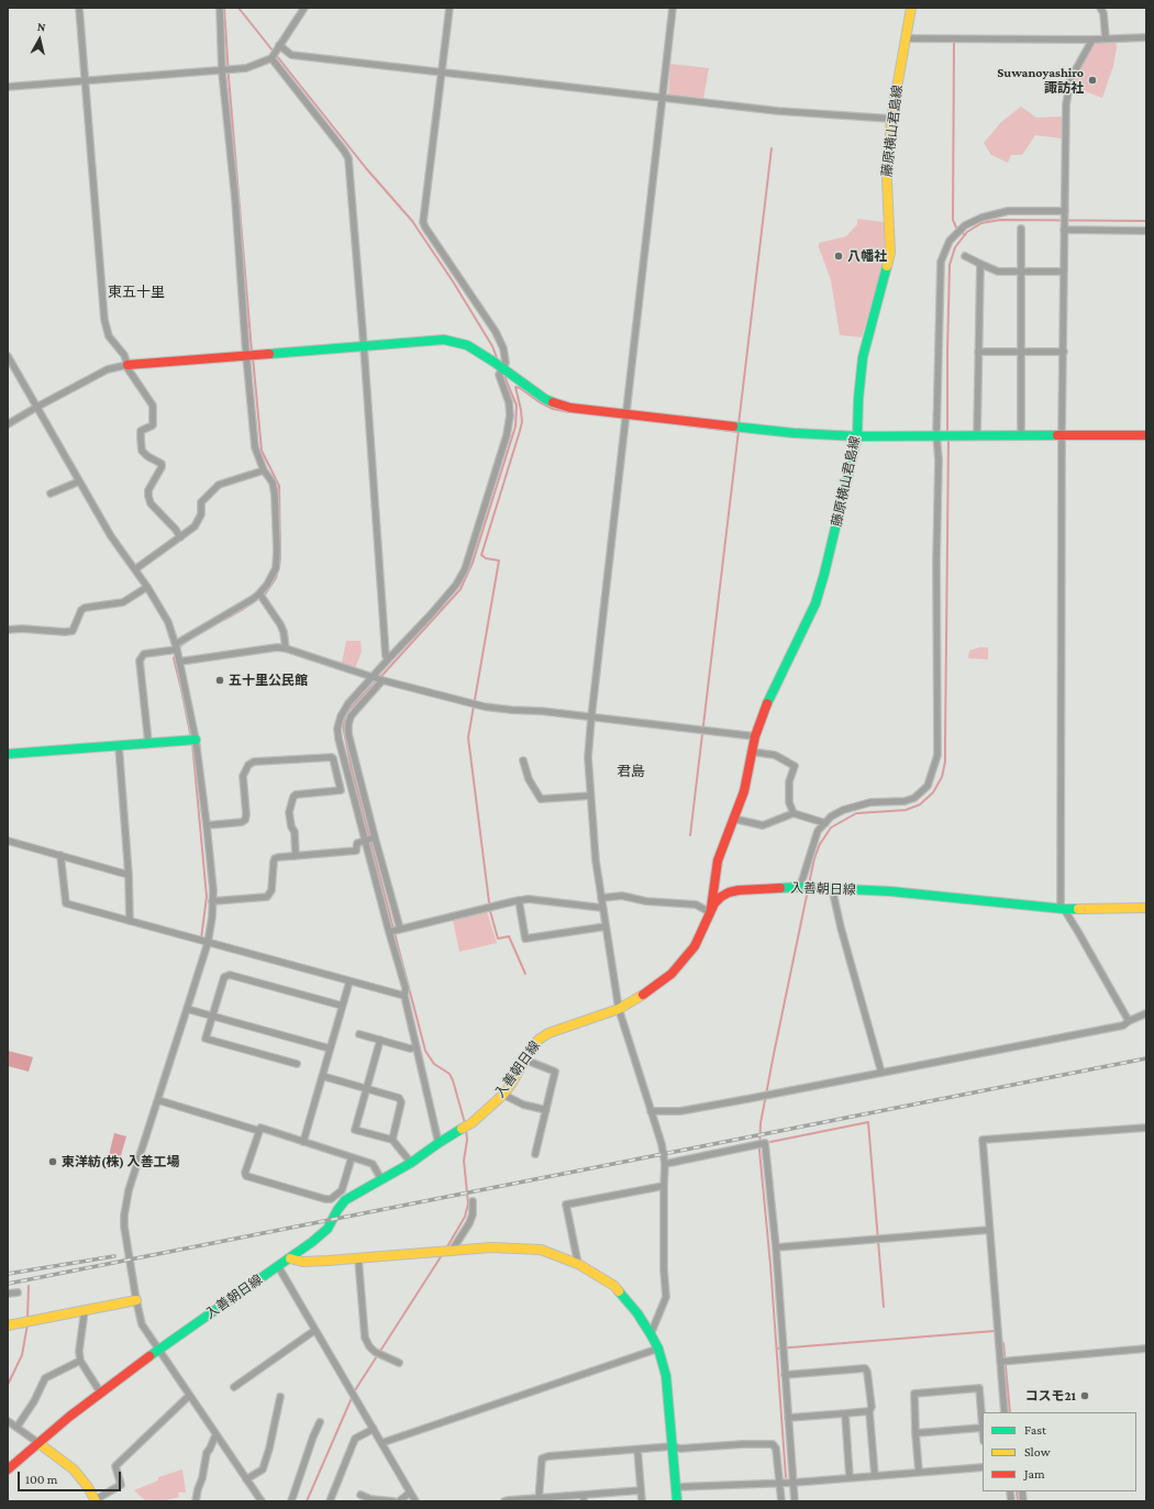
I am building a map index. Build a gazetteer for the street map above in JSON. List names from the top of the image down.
{
  "streets": {
    "main road": ["藤原横山君島線", "入善朝日線"]
  },
  "crossings": [
    ["藤原横山君島線", "入善朝日線"]
  ],
  "districts": ["東五十里", "君島"],
  "places": [
    "Suwanoyashiro 諏訪社",
    "八幡社",
    "五十里公民館",
    "東洋紡(株) 入善工場",
    "コスモ21"
  ],
  "legend": ["Fast", "Slow", "Jam"],
  "scale_bar": "100 m",
  "north": "top"
}
